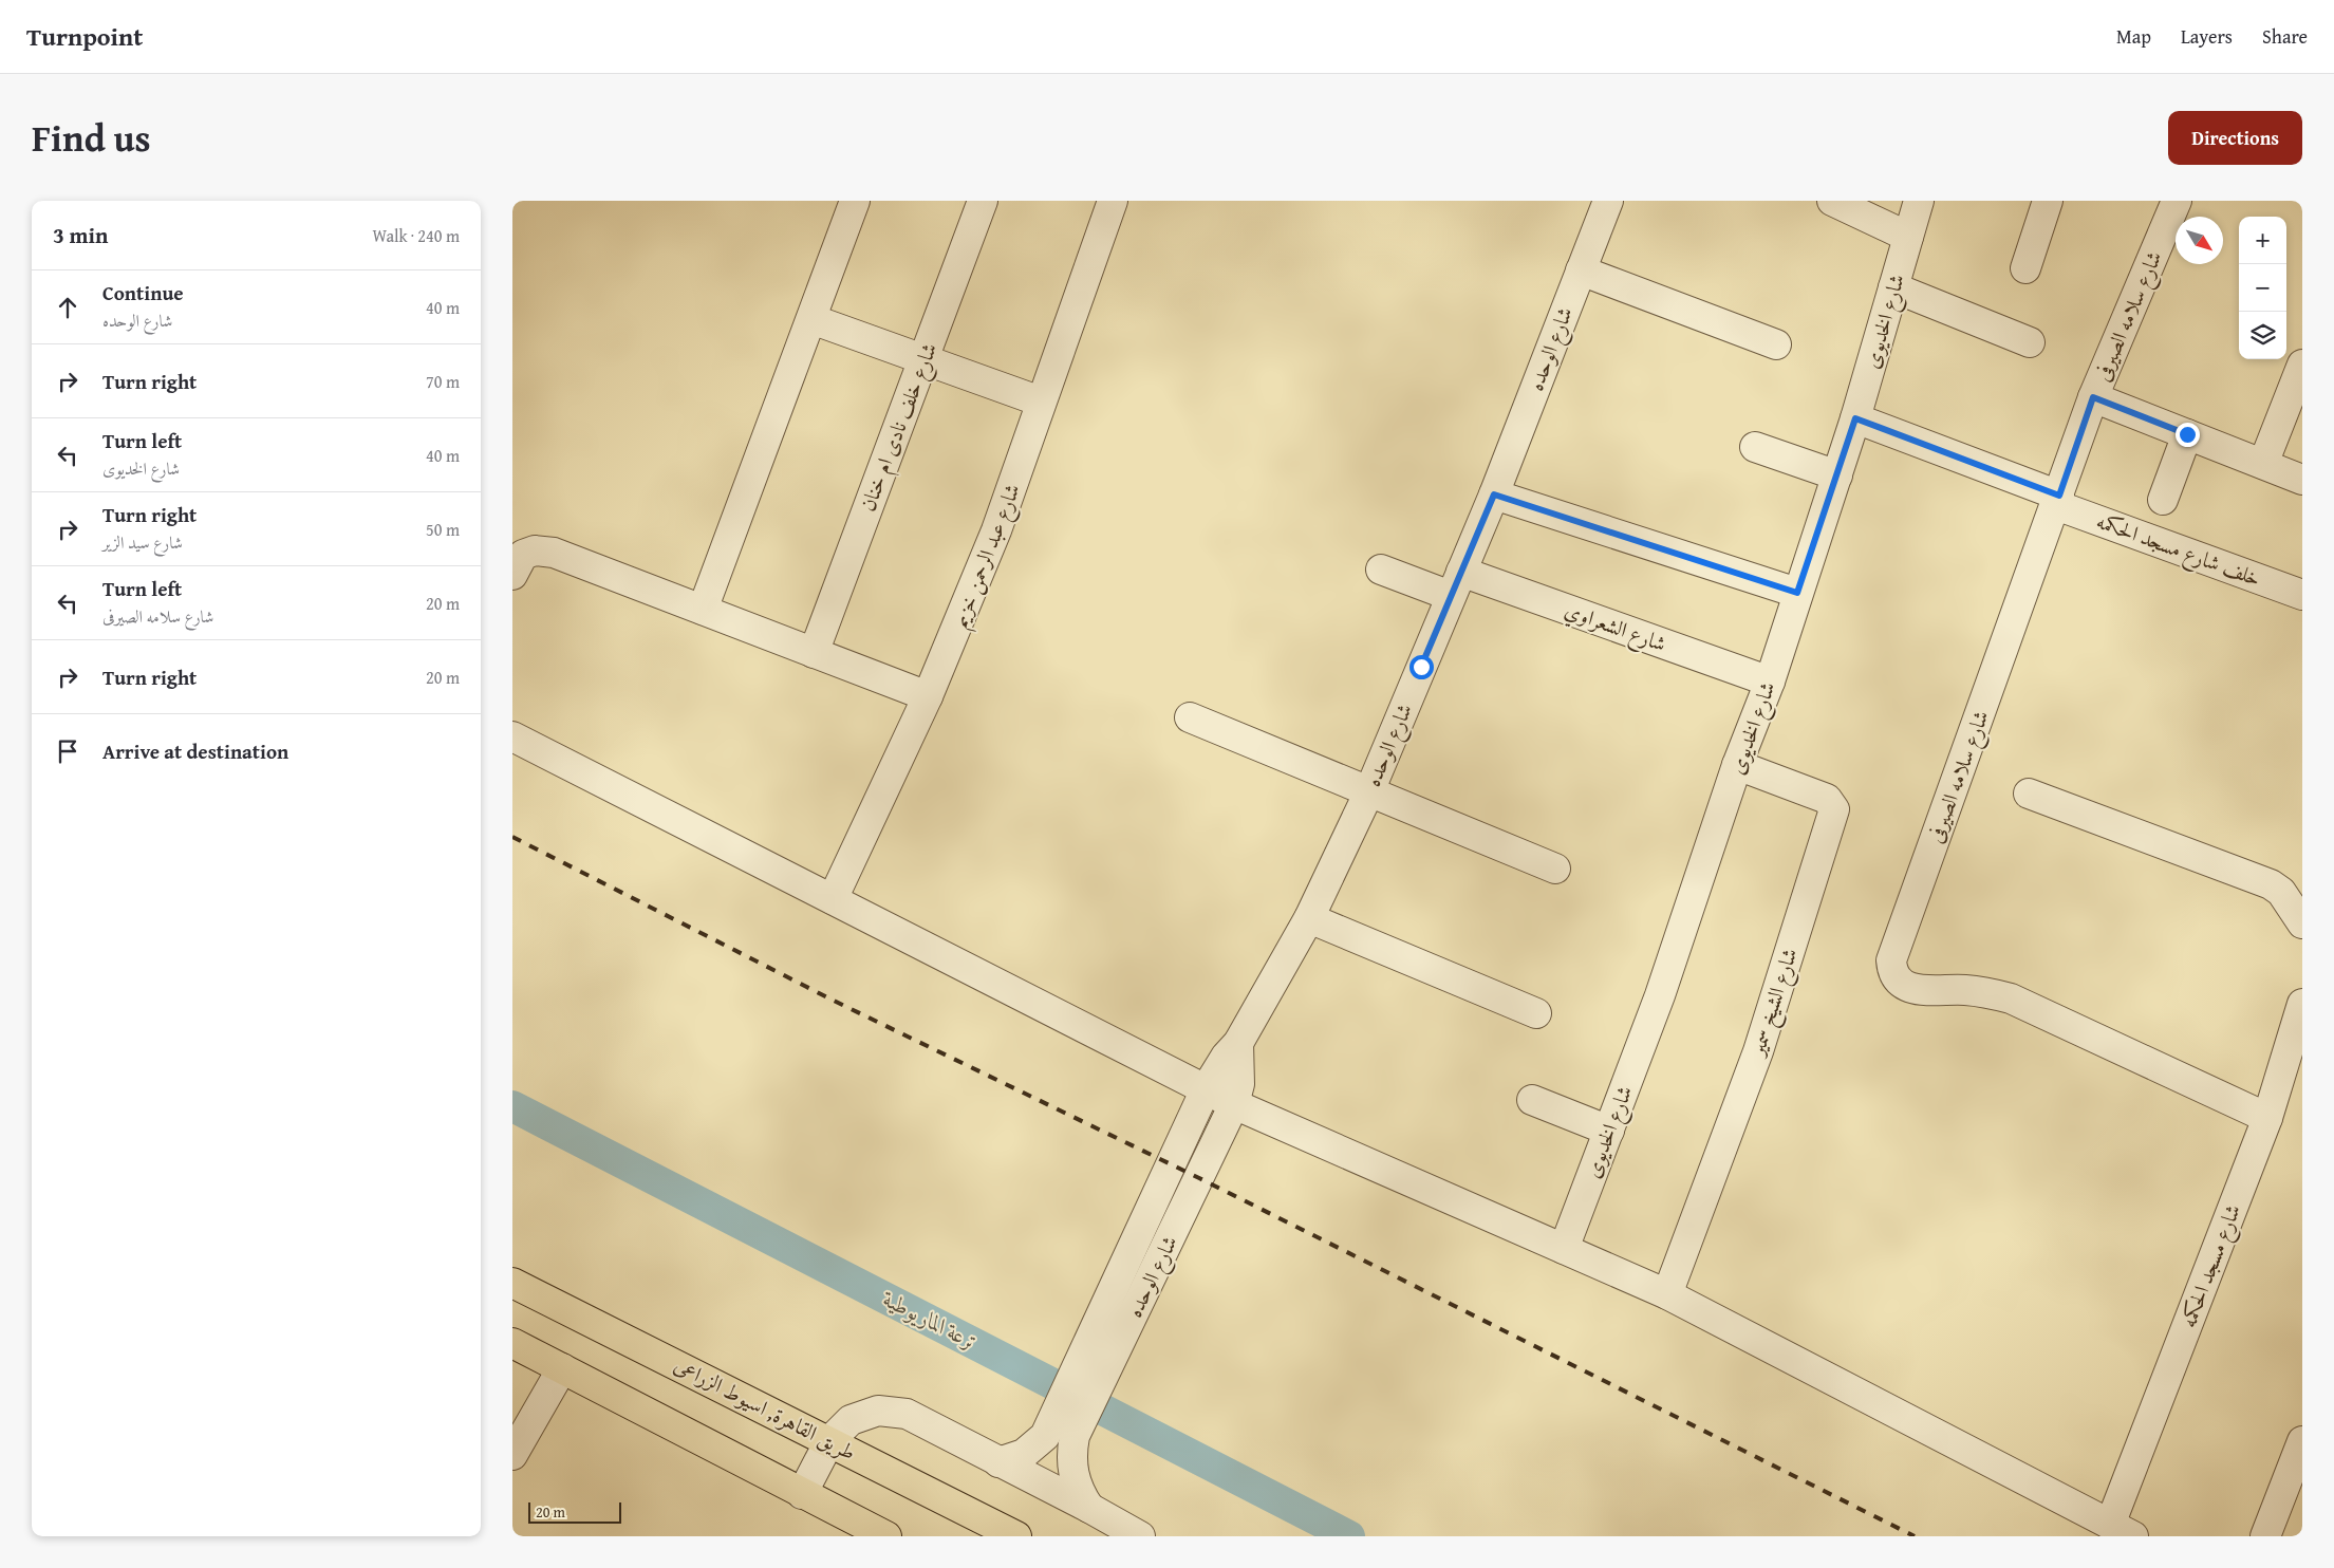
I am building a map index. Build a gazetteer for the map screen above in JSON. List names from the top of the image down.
{
  "streets": {
    "highway": ["طريق القاهرة, اسيوط الزراعى"],
    "street": [
      "شارع سلامه الصيرفى",
      "شارع الخديوى",
      "شارع الوحده",
      "شارع خلف نادى ام خنان",
      "خلف شارع مسجد الحكمه",
      "شارع عبد الرحمن خزيم",
      "شارع الشعراوي",
      "شارع الشيخ سمير",
      "شارع مسجد الحكمه"
    ]
  },
  "crossings": [
    ["شارع سلامه الصيرفى", "خلف شارع مسجد الحكمه"],
    ["شارع سلامه الصيرفى", "شارع مسجد الحكمه"],
    ["شارع الخديوى", "خلف شارع مسجد الحكمه"],
    ["شارع الخديوى", "شارع الشعراوي"],
    ["شارع الخديوى", "شارع الشيخ سمير"],
    ["شارع الوحده", "شارع الشعراوي"]
  ],
  "water": ["ترعة الماريوطية"],
  "scale_bar": "20 m",
  "north": "bottom right",
  "page": {
    "header": "Turnpoint",
    "nav": ["Map", "Layers", "Share"],
    "title": "Find us",
    "buttons": "Directions",
    "heading": ["3 min", "Walk · 240 m"],
    "map_buttons": ["+", "−"],
    "list": [
      ["Continue", "شارع الوحده", "40 m"],
      ["Turn right", "70 m"],
      ["Turn left", "شارع الخديوى", "40 m"],
      ["Turn right", "شارع سيد الزير", "50 m"],
      ["Turn left", "شارع سلامه الصيرفى", "20 m"],
      ["Turn right", "20 m"],
      "Arrive at destination"
    ],
    "scale": "20 m"
  }
}
